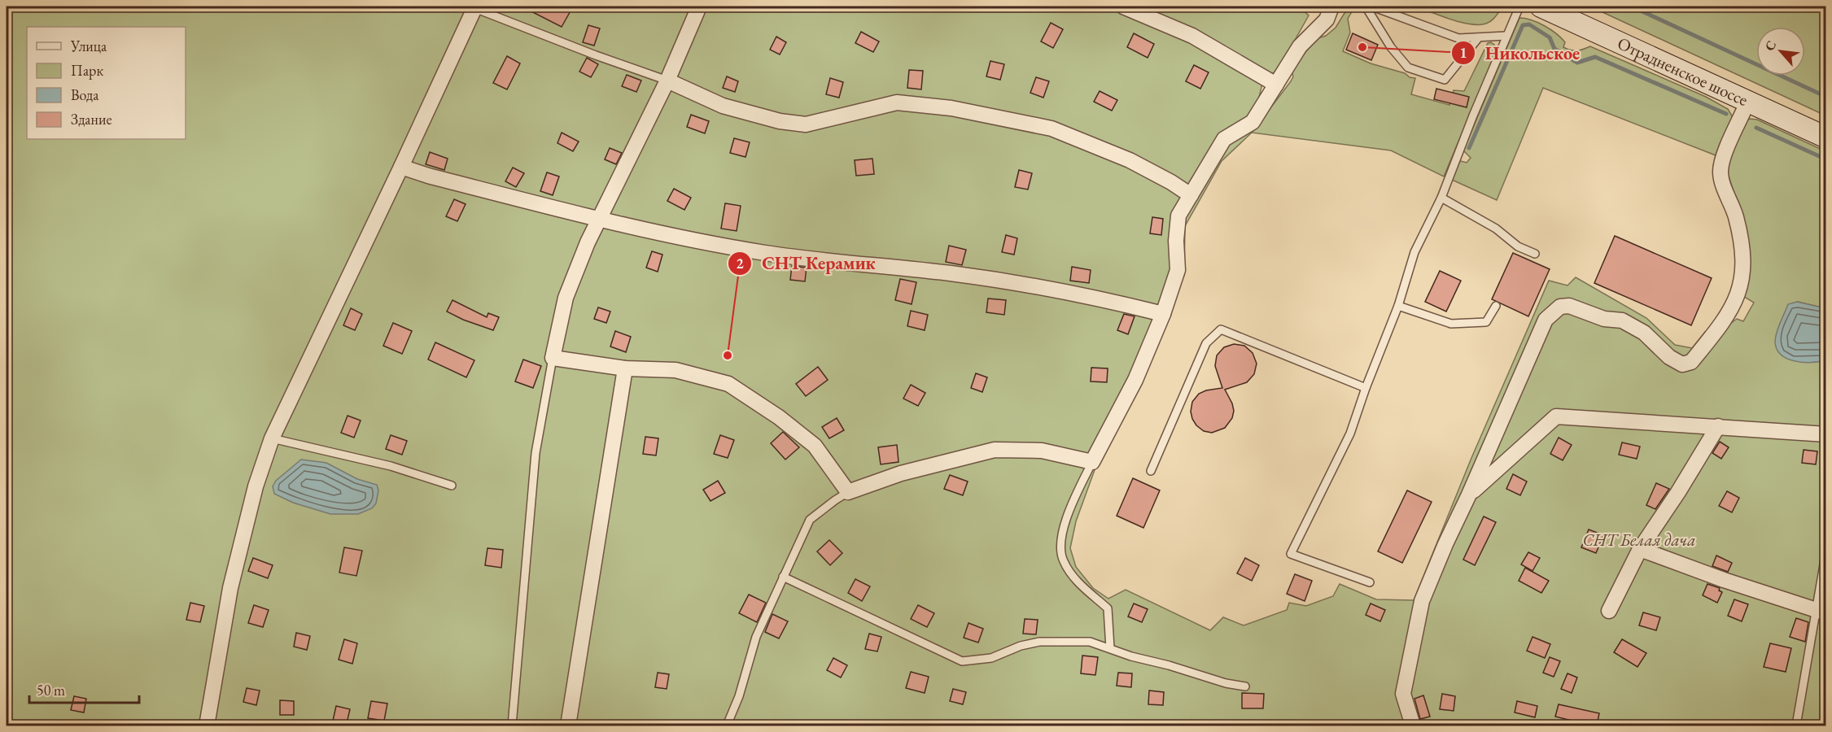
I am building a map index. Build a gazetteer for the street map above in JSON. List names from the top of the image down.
{
  "streets": {
    "main road": ["Отрадненское шоссе"]
  },
  "parks": ["СНТ Белая дача"],
  "places": ["Никольское", "СНТ Керамик"],
  "legend": [
    "Улица",
    "Парк",
    "Вода",
    "Здание"
  ],
  "scale_bar": "50 m",
  "north": "top left"
}
